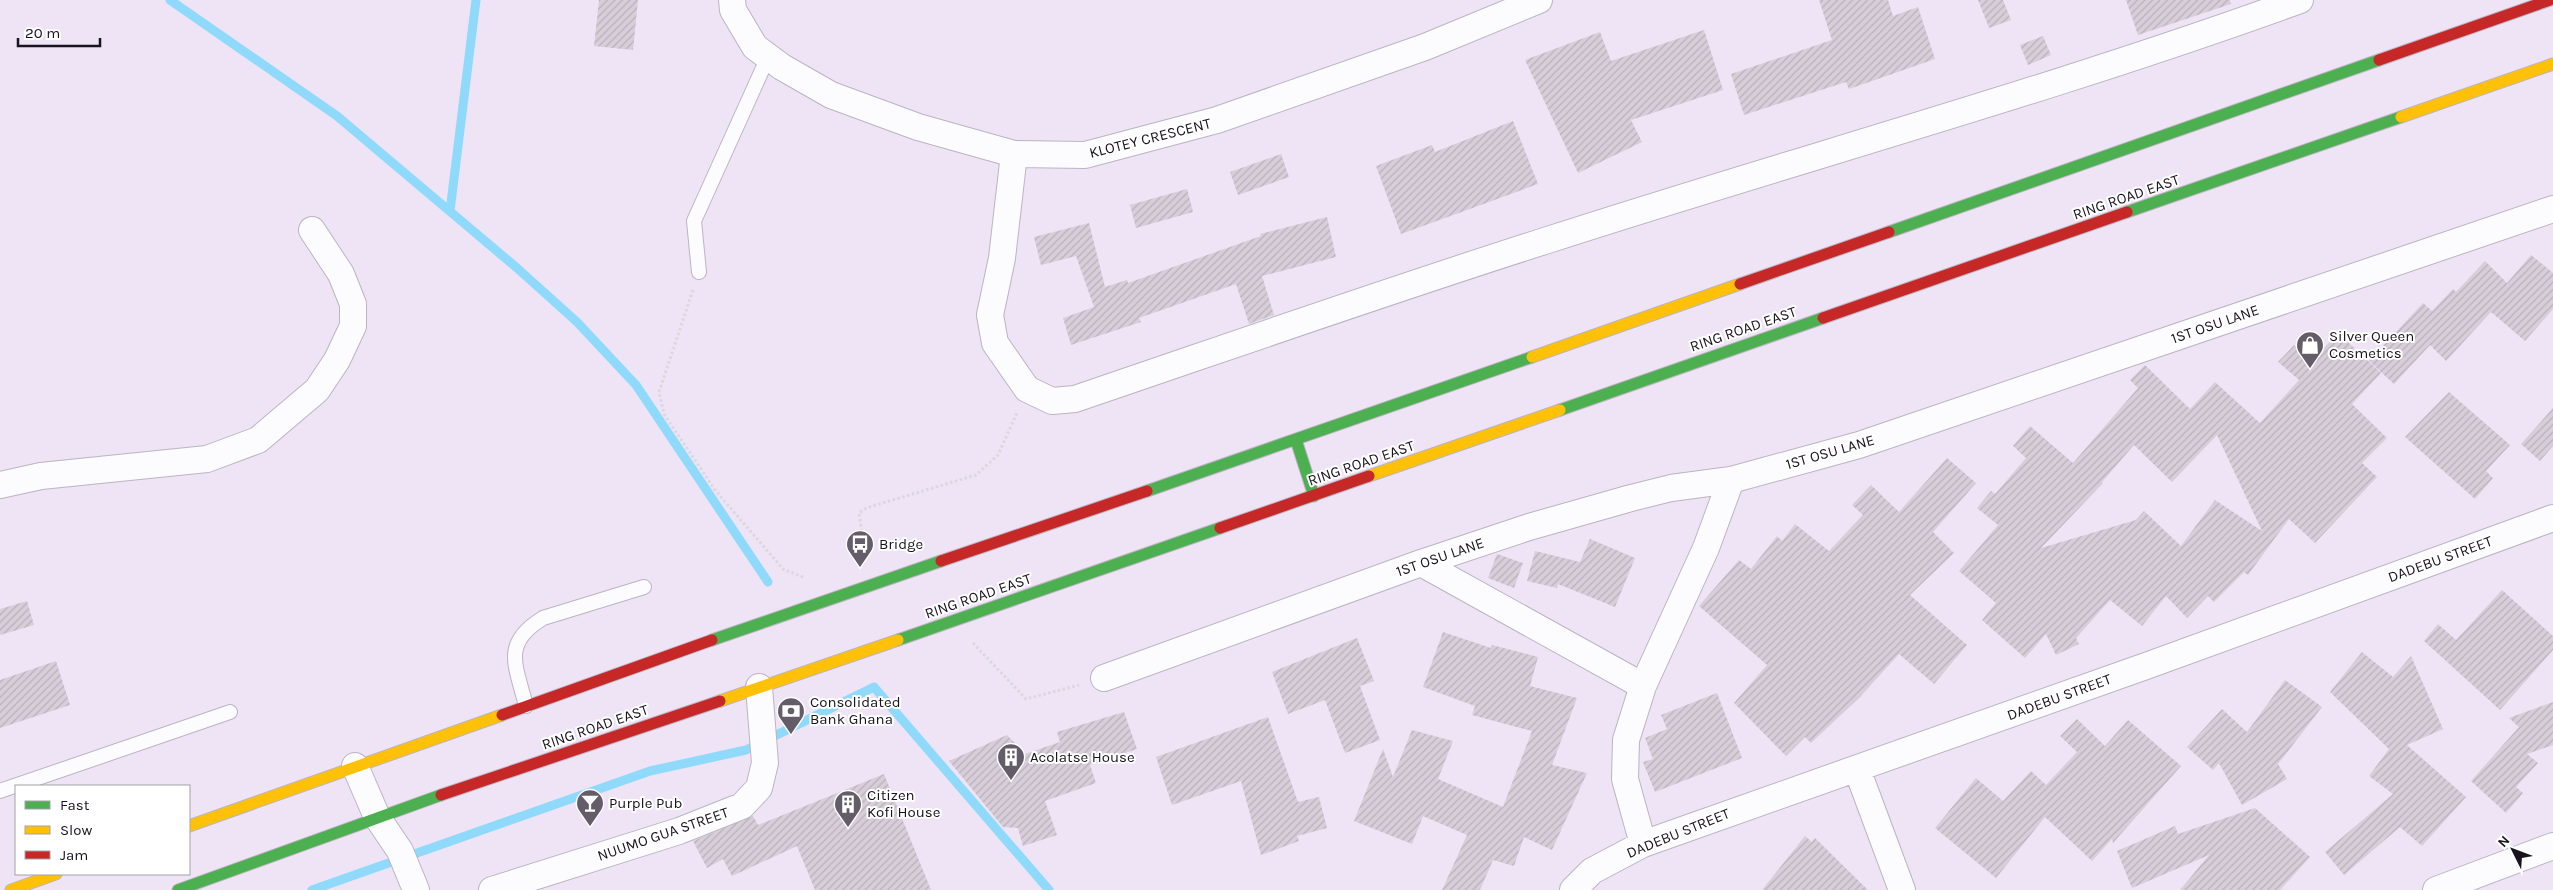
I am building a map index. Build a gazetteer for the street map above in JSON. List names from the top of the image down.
{
  "streets": {
    "main road": ["RING ROAD EAST"],
    "street": [
      "KLOTEY CRESCENT",
      "1ST OSU LANE",
      "DADEBU STREET",
      "NUUMO GUA STREET"
    ]
  },
  "crossings": [
    ["RING ROAD EAST", "NUUMO GUA STREET"]
  ],
  "places": {
    "shop": ["Silver Queen Cosmetics"],
    "bus stop": ["Bridge"],
    "bank": ["Consolidated Bank Ghana"],
    "building": ["Acolatse House", "Citizen Kofi House"],
    "bar": ["Purple Pub"]
  },
  "legend": ["Fast", "Slow", "Jam"],
  "scale_bar": "20 m",
  "north": "top left"
}
